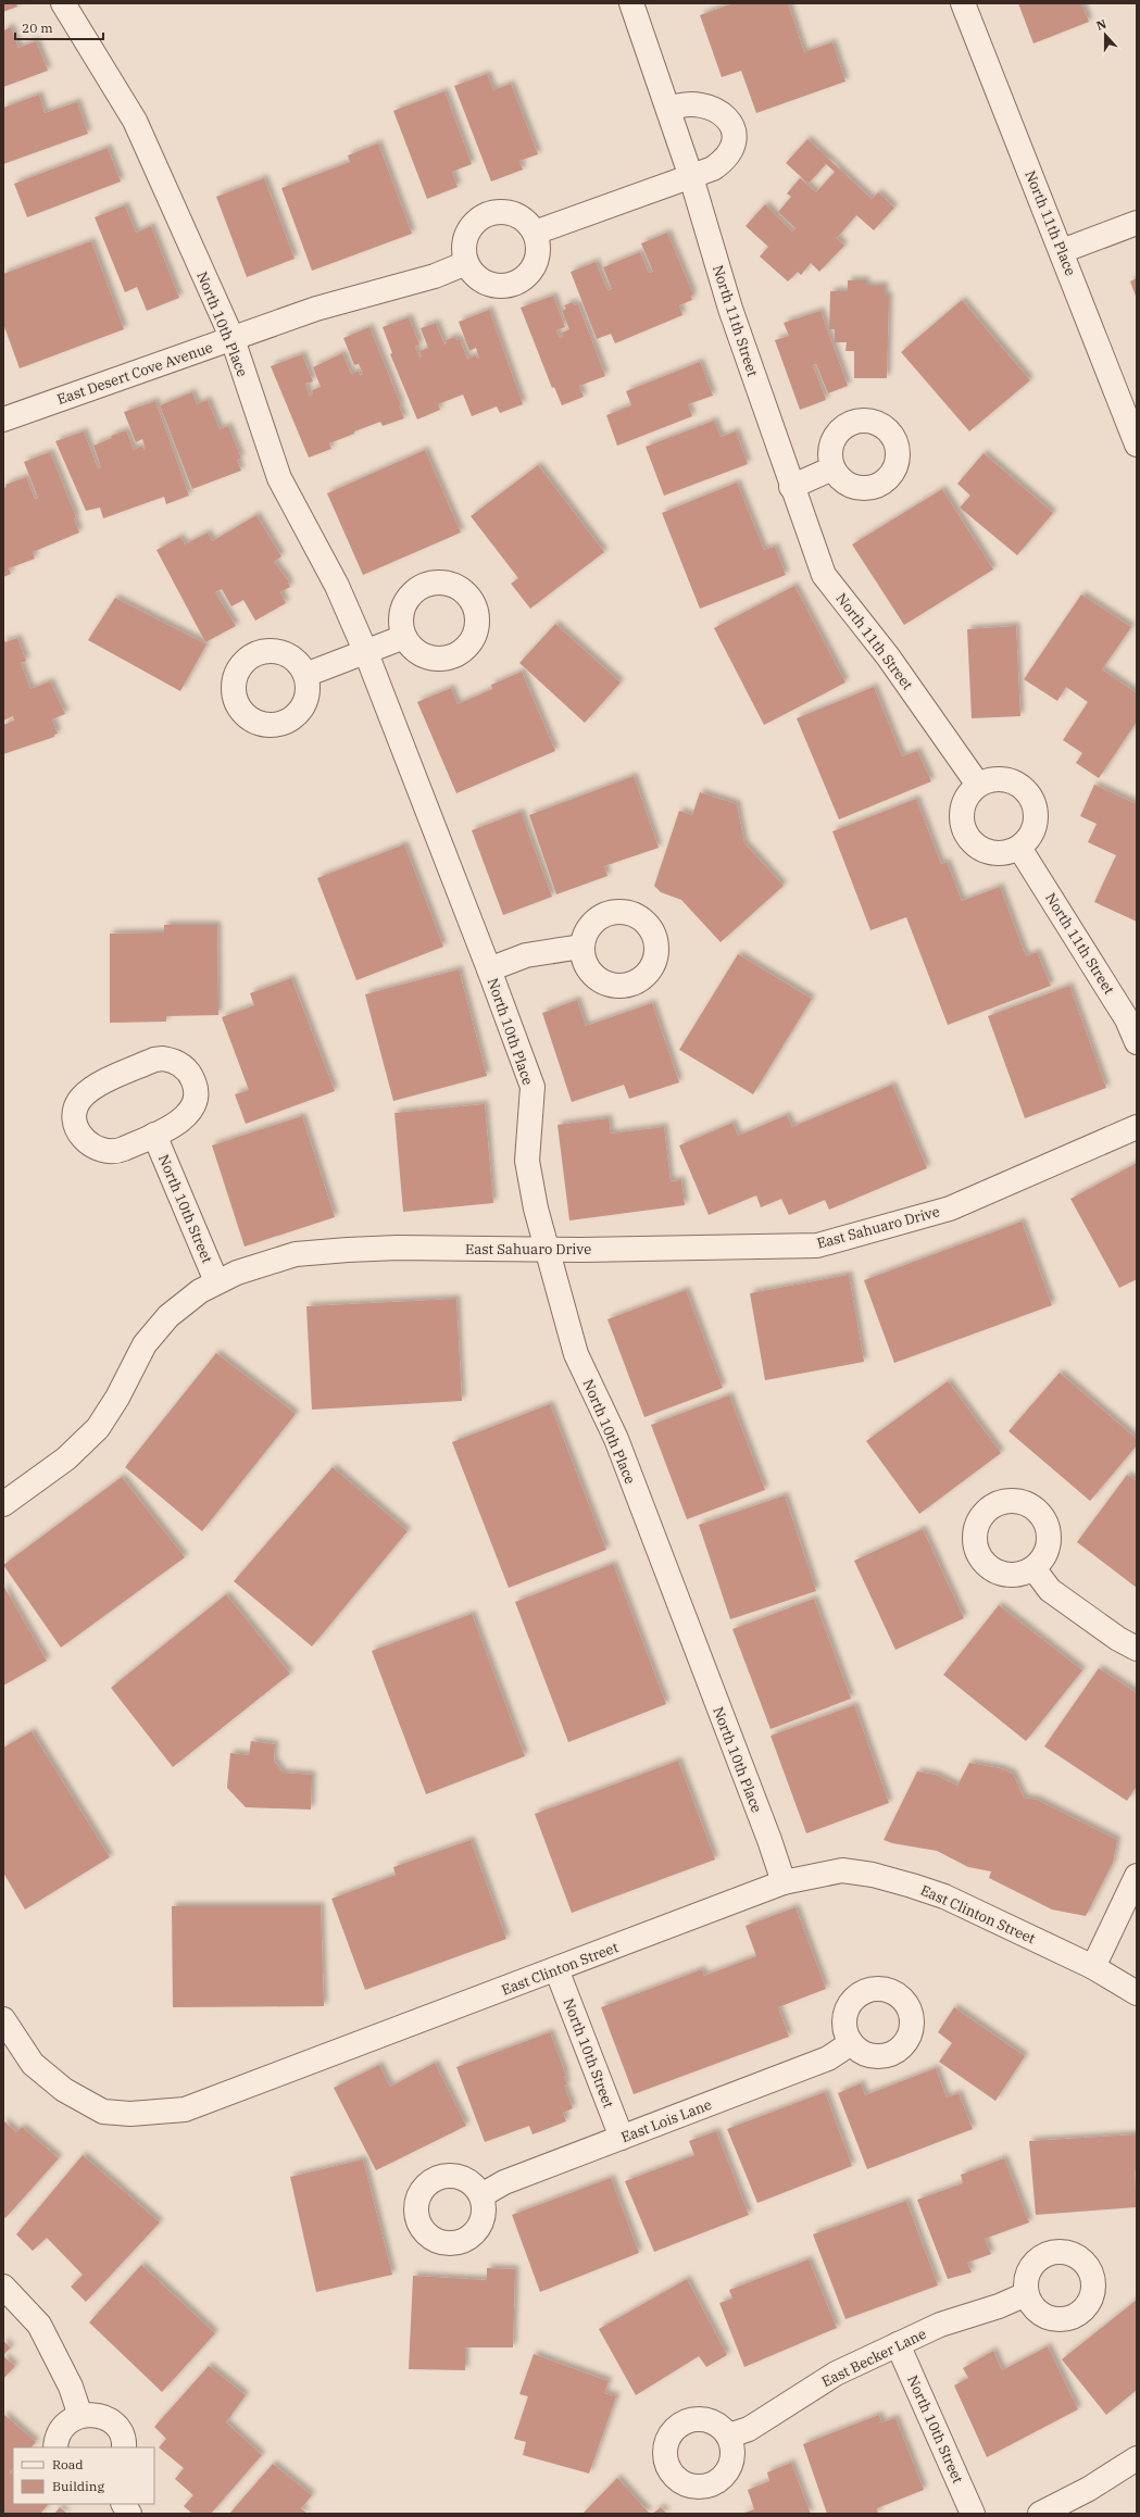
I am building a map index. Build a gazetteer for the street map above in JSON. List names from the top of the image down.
{
  "streets": {
    "street": [
      "North 11th Place",
      "North 11th Street",
      "North 10th Place",
      "East Desert Cove Avenue",
      "North 10th Street",
      "East Sahuaro Drive",
      "East Clinton Street",
      "East Lois Lane",
      "East Becker Lane"
    ]
  },
  "crossings": [
    ["North 10th Place", "East Desert Cove Avenue"],
    ["North 10th Place", "East Sahuaro Drive"],
    ["North 10th Place", "East Clinton Street"],
    ["North 10th Street", "East Sahuaro Drive"],
    ["North 10th Street", "East Clinton Street"],
    ["North 10th Street", "East Lois Lane"],
    ["North 10th Street", "East Becker Lane"]
  ],
  "legend": ["Road", "Building"],
  "scale_bar": "20 m",
  "north": "top"
}
